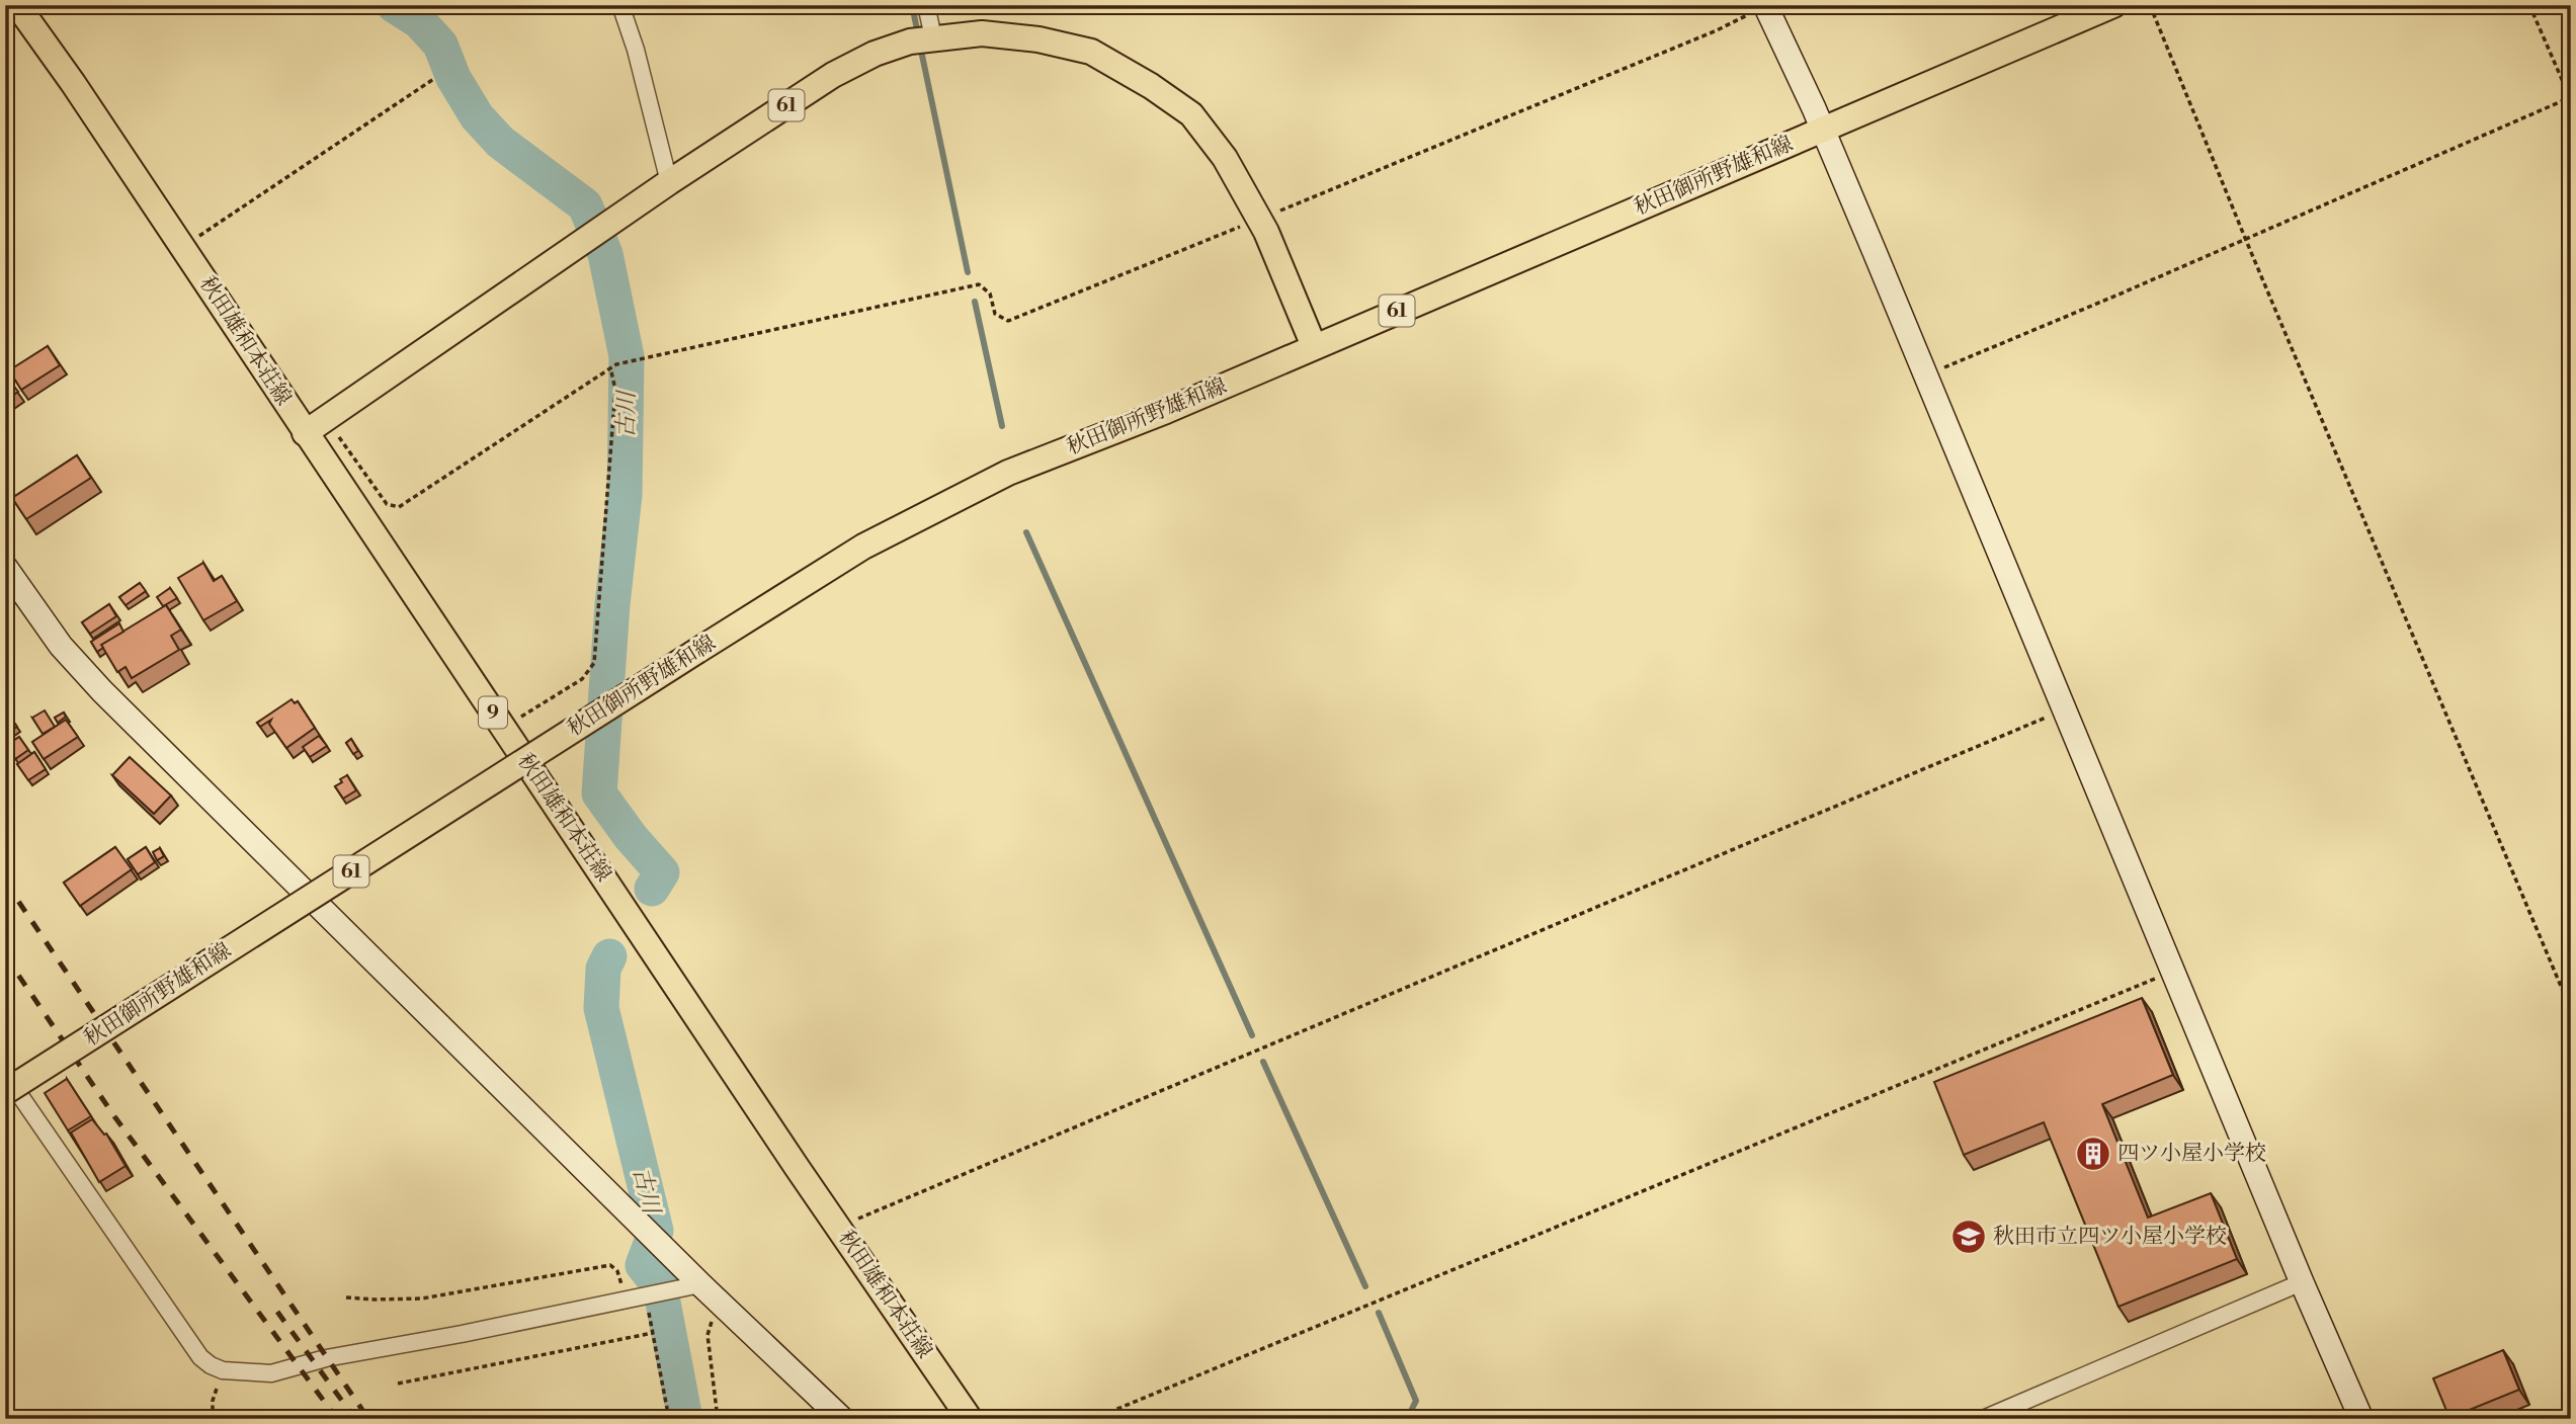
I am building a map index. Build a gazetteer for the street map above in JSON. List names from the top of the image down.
{
  "streets": {
    "main road": [
      "61",
      "秋田御所野雄和線",
      "秋田雄和本荘線",
      "9"
    ]
  },
  "crossings": [
    ["61", "秋田御所野雄和線"],
    ["61", "秋田雄和本荘線"]
  ],
  "water": ["古川"],
  "places": {
    "building": ["四ツ小屋小学校"],
    "school or university": ["秋田市立四ツ小屋小学校"]
  }
}
